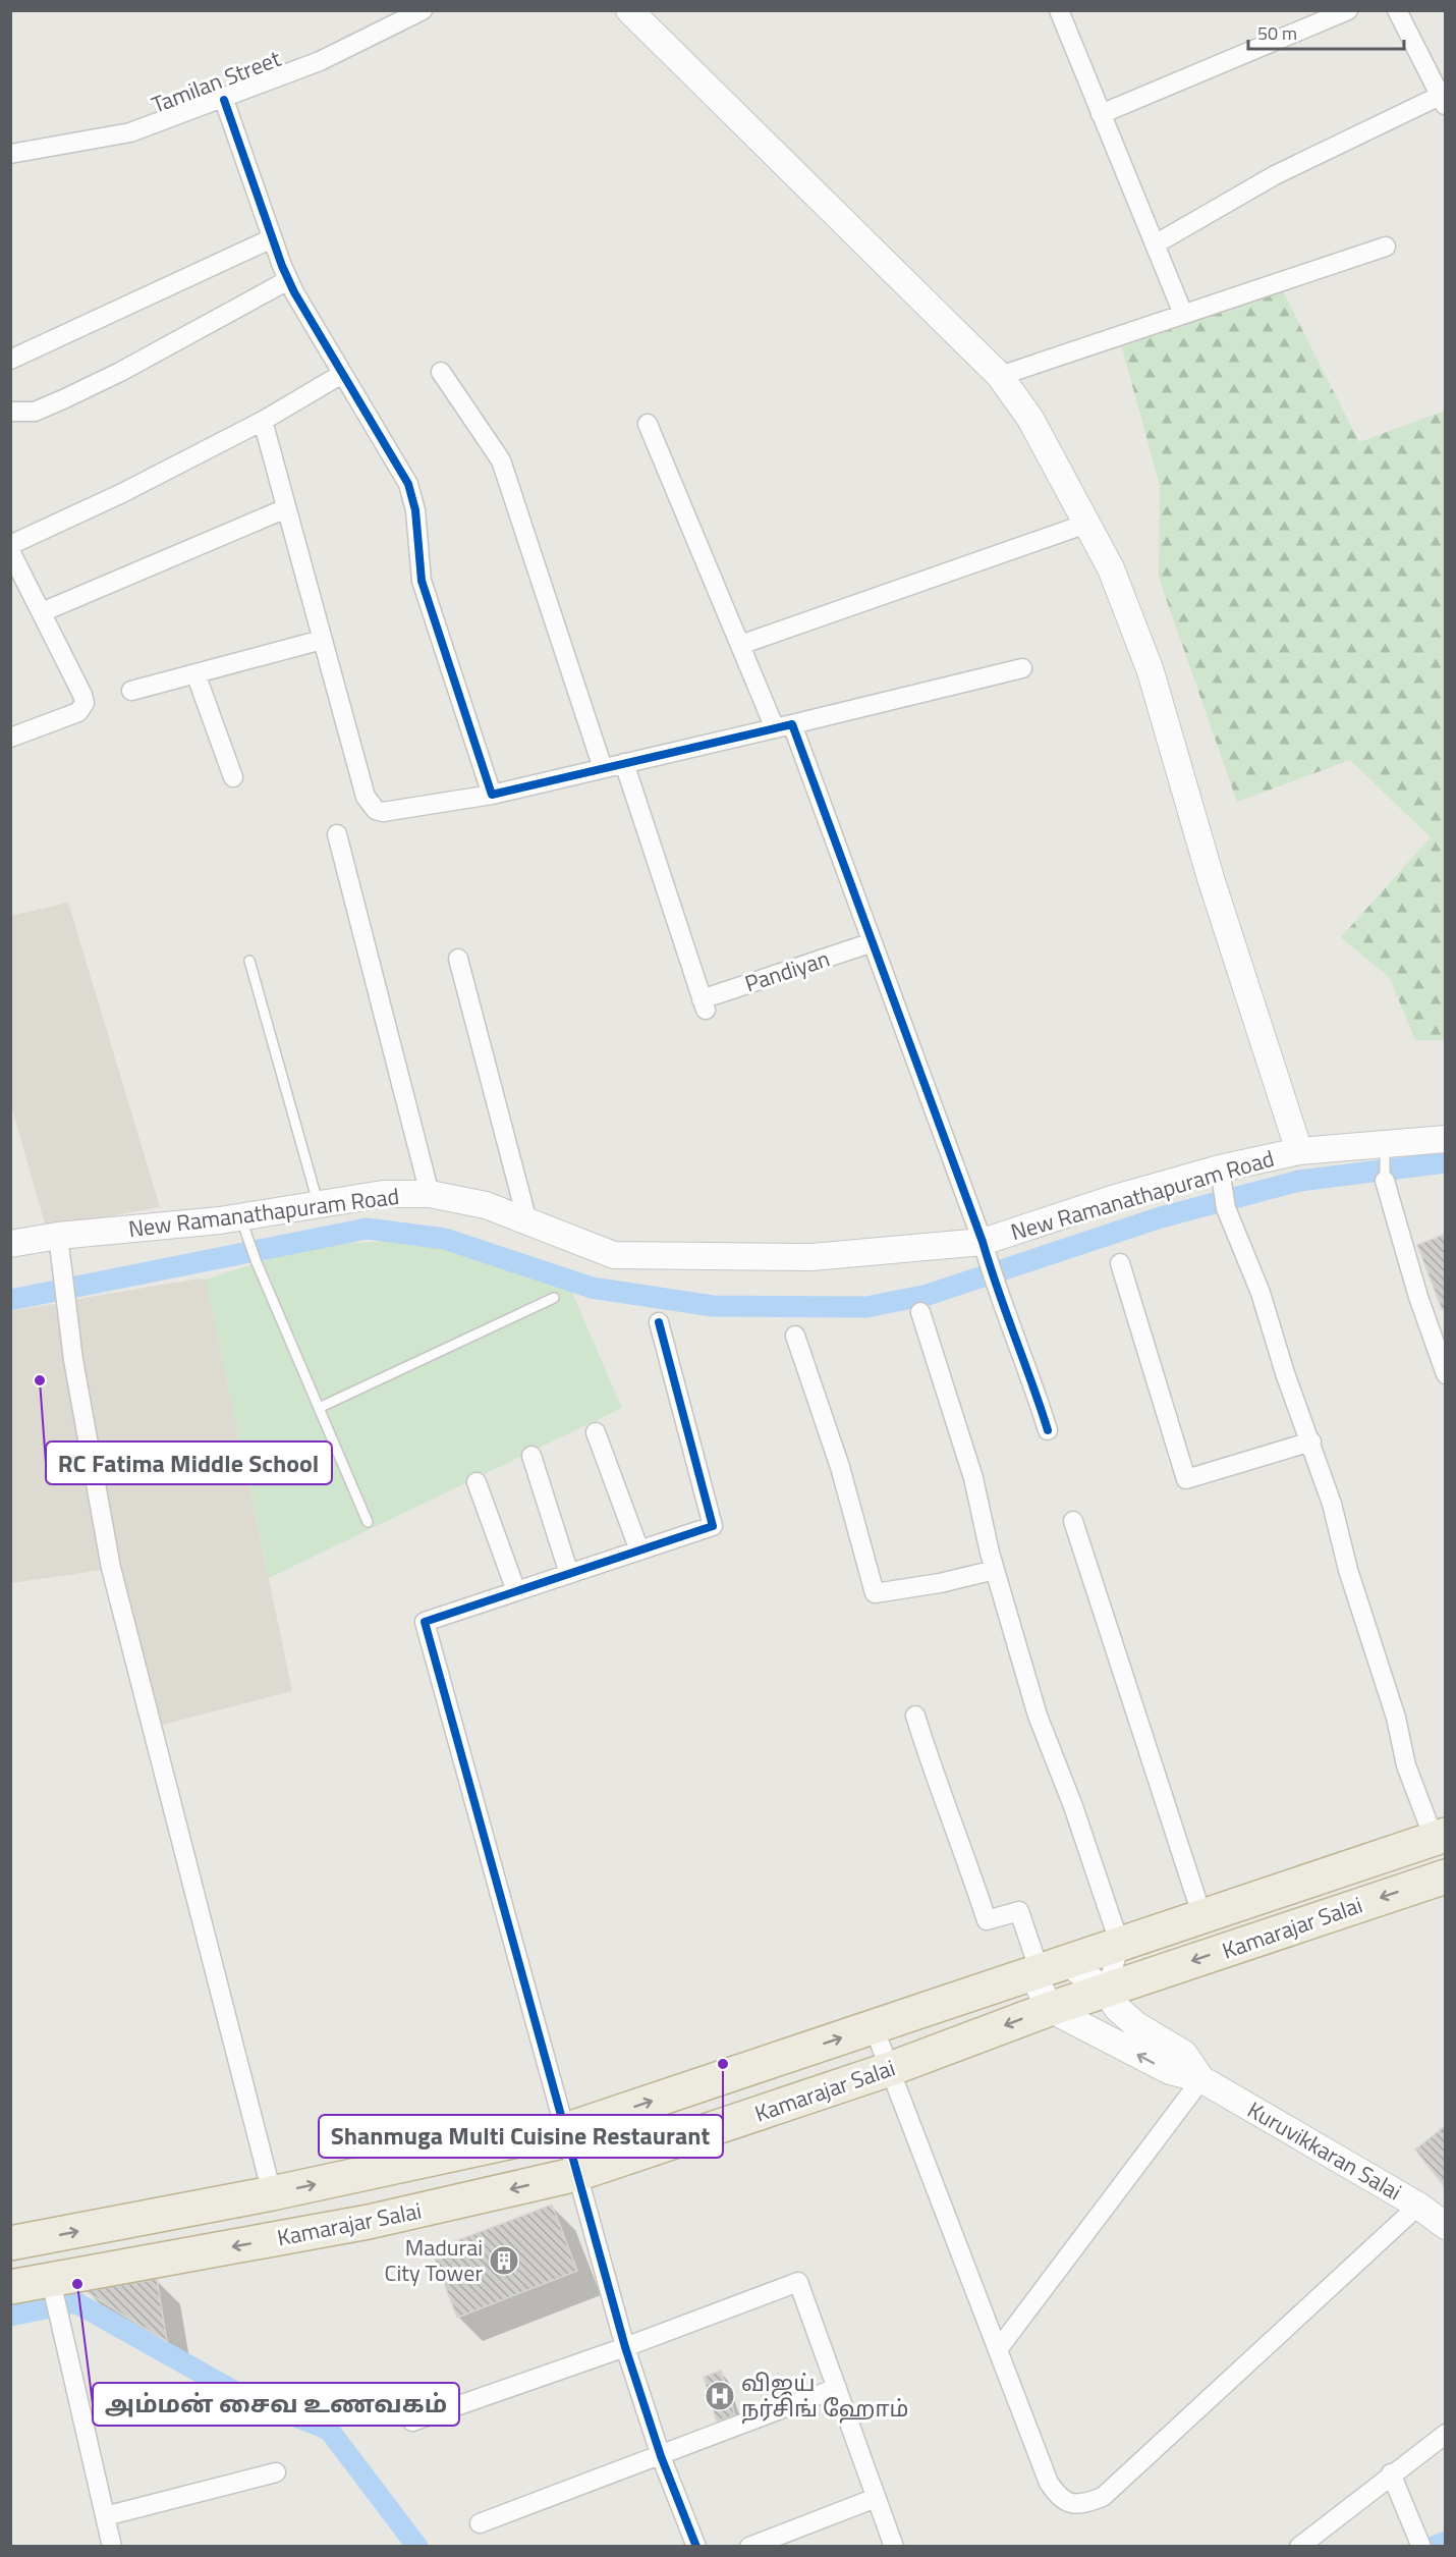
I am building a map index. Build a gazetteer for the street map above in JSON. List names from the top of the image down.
{
  "streets": {
    "highway": ["Kamarajar Salai"],
    "main road": ["New Ramanathapuram Road", "Kuruvikkaran Salai"],
    "street": ["Tamilan Street", "Pandiyan"]
  },
  "crossings": [
    ["Kamarajar Salai", "Kuruvikkaran Salai"]
  ],
  "places": {
    "other": ["RC Fatima Middle School", "Shanmuga Multi Cuisine Restaurant", "அம்மன் சைவ உணவகம்"],
    "building": ["Madurai City Tower"],
    "hospital": ["விஜய் நர்சிங் ஹோம்"]
  },
  "scale_bar": "50 m"
}
